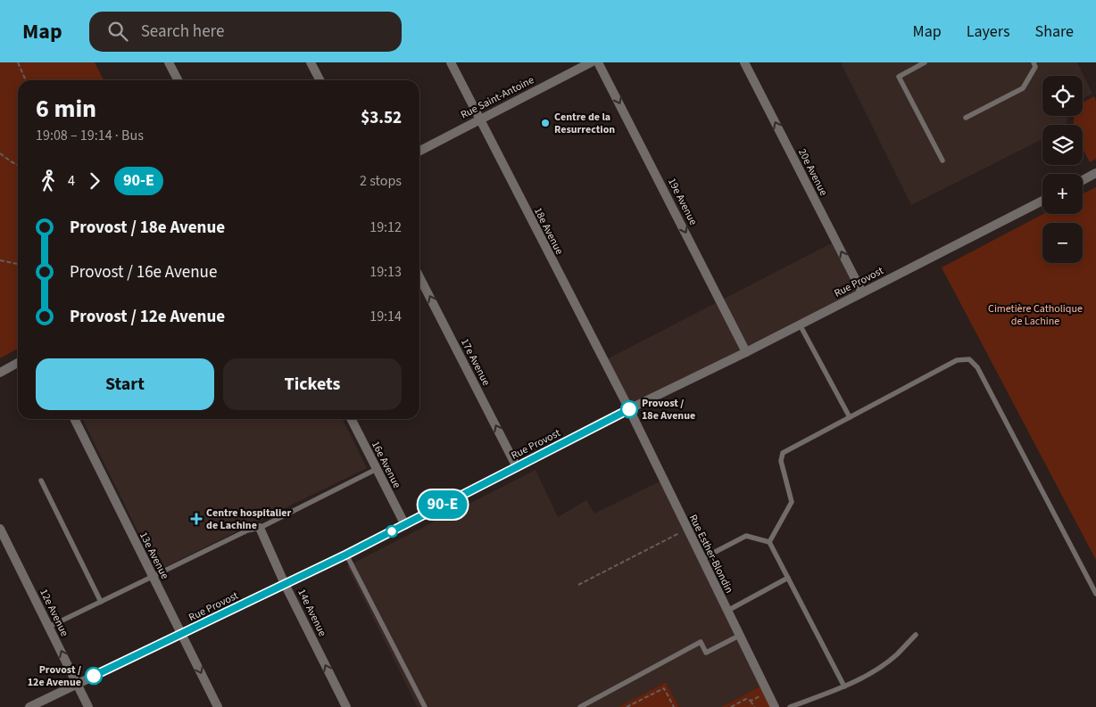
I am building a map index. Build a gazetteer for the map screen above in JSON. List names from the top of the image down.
{
  "streets": {
    "street": [
      "Rue Saint-Antoine",
      "20e Avenue",
      "19e Avenue",
      "18e Avenue",
      "Rue Provost",
      "17e Avenue",
      "16e Avenue",
      "Rue Esther-Blondin",
      "13e Avenue",
      "12e Avenue",
      "14e Avenue"
    ]
  },
  "crossings": [
    ["Rue Saint-Antoine", "18e Avenue"],
    ["20e Avenue", "Rue Provost"],
    ["19e Avenue", "Rue Provost"],
    ["18e Avenue", "Rue Provost"],
    ["18e Avenue", "Rue Esther-Blondin"],
    ["Rue Provost", "17e Avenue"],
    ["Rue Provost", "16e Avenue"],
    ["Rue Provost", "Rue Esther-Blondin"],
    ["Rue Provost", "13e Avenue"],
    ["Rue Provost", "12e Avenue"],
    ["Rue Provost", "14e Avenue"]
  ],
  "one_way": [
    "20e Avenue",
    "19e Avenue",
    "17e Avenue",
    "14e Avenue"
  ],
  "parks": ["Cimetière Catholique de Lachine"],
  "places": {
    "other": ["Centre de la Resurrection", "Provost / 18e Avenue", "Provost / 12e Avenue"],
    "health": ["Centre hospitalier de Lachine"]
  },
  "lines": ["bus line 90-E"],
  "page": {
    "header": "Map",
    "search": "Search here",
    "nav": ["Map", "Layers", "Share"],
    "on_map": "90-E",
    "map_buttons": ["+", "−"],
    "heading": ["6 min", "19:08 – 19:14 · Bus", "$3.52"],
    "legs": ["4", "90-E", "2 stops"],
    "list": [
      {
        "name": "Provost / 18e Avenue",
        "value": "19:12"
      },
      {
        "name": "Provost / 16e Avenue",
        "value": "19:13"
      },
      {
        "name": "Provost / 12e Avenue",
        "value": "19:14"
      }
    ],
    "buttons": ["Start", "Tickets"]
  }
}
